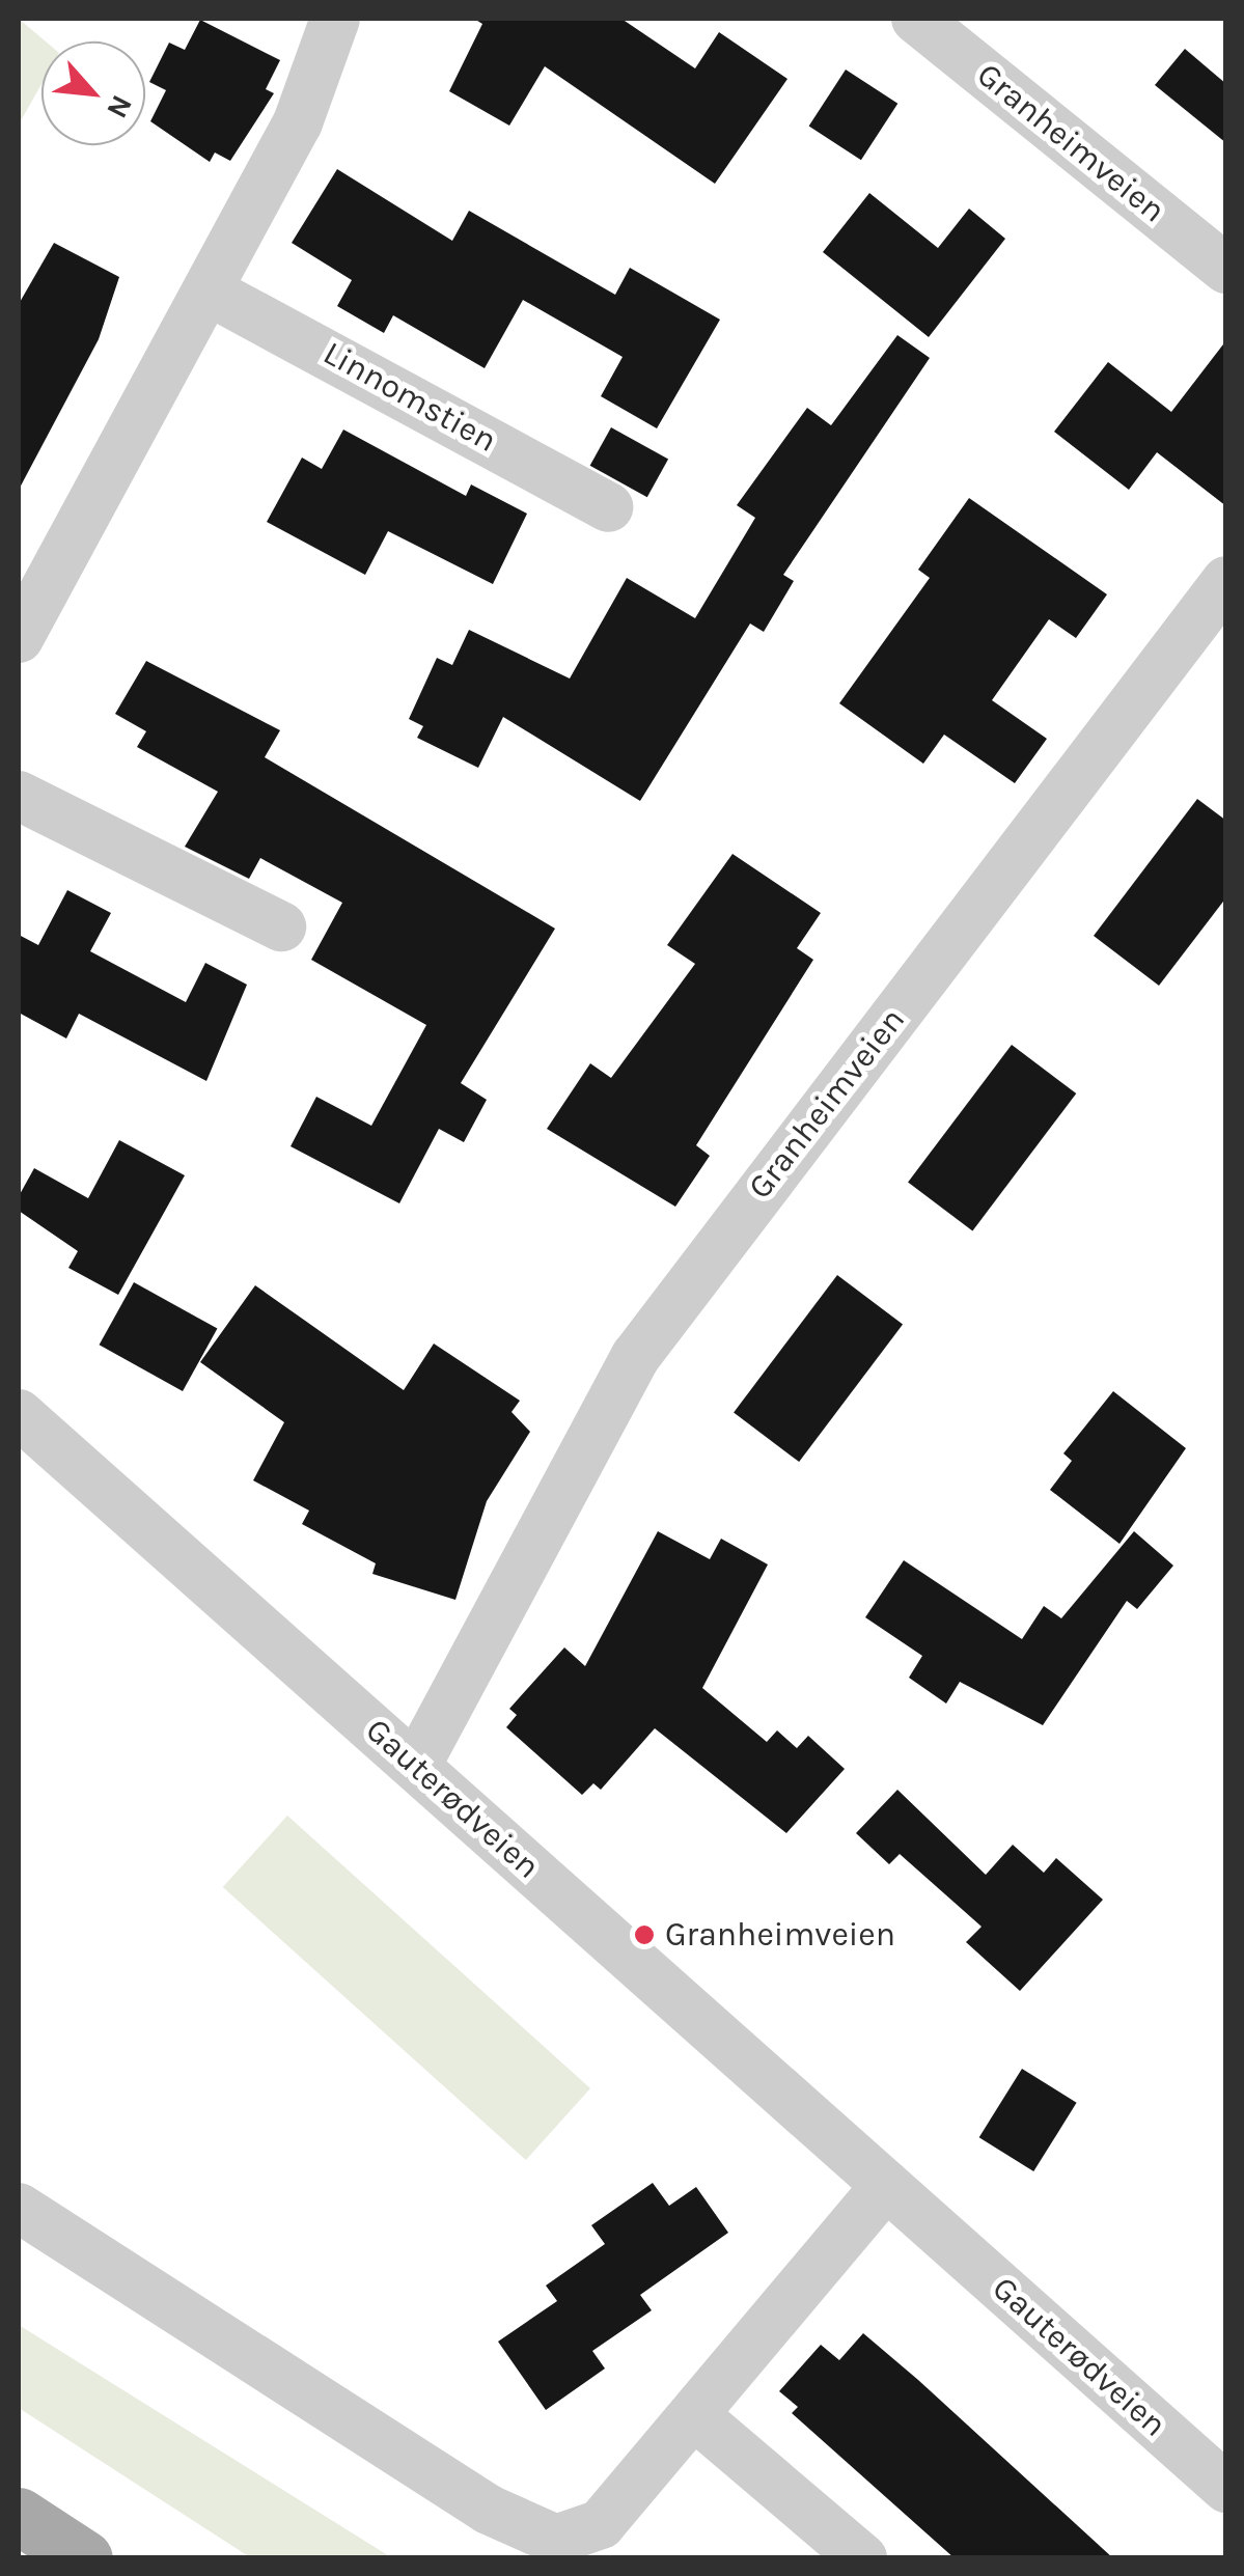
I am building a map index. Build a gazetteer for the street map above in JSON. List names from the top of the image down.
{
  "streets": {
    "street": ["Granheimveien", "Linnomstien", "Gauterødveien"]
  },
  "crossings": [
    ["Granheimveien", "Gauterødveien"]
  ],
  "places": ["Granheimveien"],
  "north": "bottom right"
}
